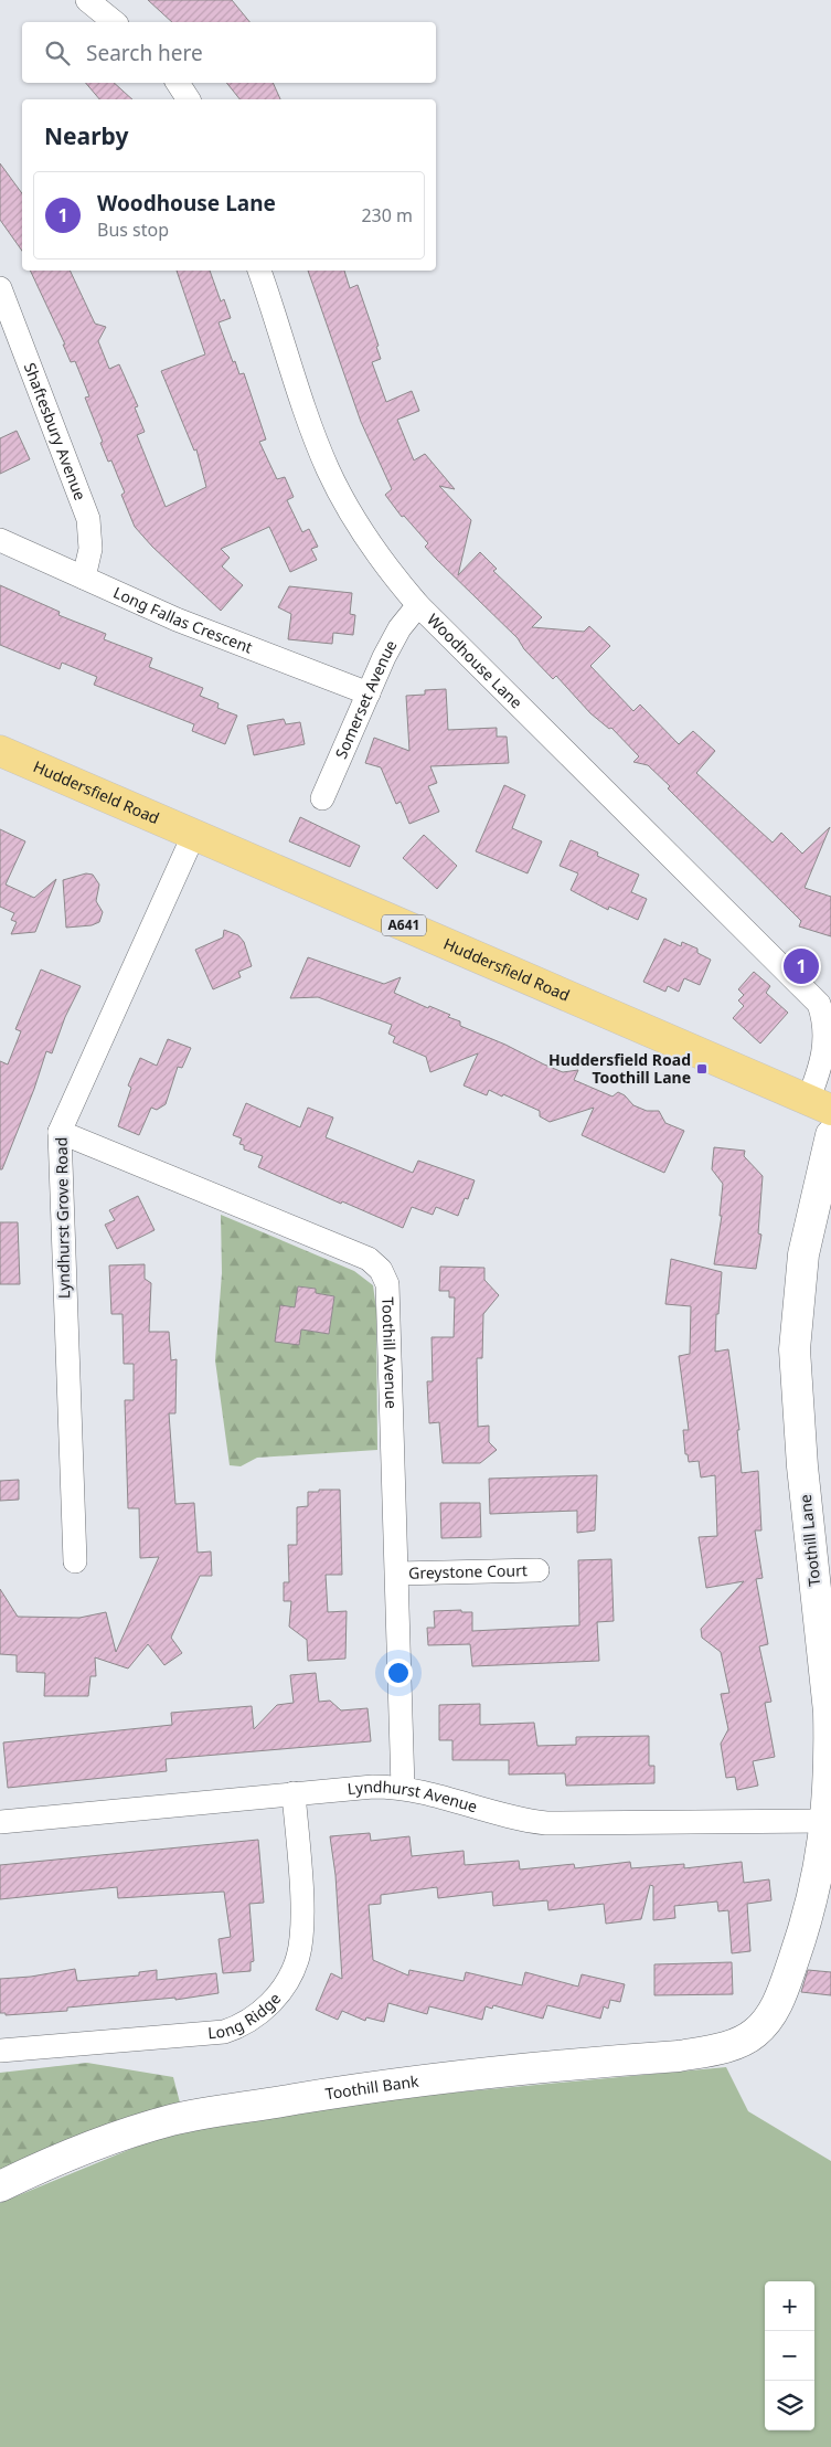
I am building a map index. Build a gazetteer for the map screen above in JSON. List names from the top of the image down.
{
  "streets": {
    "main road": ["Huddersfield Road", "A641"],
    "street": [
      "Shaftesbury Avenue",
      "Long Fallas Crescent",
      "Woodhouse Lane",
      "Somerset Avenue",
      "Lyndhurst Grove Road",
      "Toothill Avenue",
      "Toothill Lane",
      "Greystone Court",
      "Lyndhurst Avenue",
      "Long Ridge",
      "Toothill Bank"
    ]
  },
  "crossings": [
    ["Shaftesbury Avenue", "Long Fallas Crescent"],
    ["Long Fallas Crescent", "Somerset Avenue"],
    ["Woodhouse Lane", "Somerset Avenue"],
    ["Woodhouse Lane", "Huddersfield Road"],
    ["Huddersfield Road", "Lyndhurst Grove Road"],
    ["Lyndhurst Grove Road", "Toothill Avenue"],
    ["Toothill Avenue", "Greystone Court"],
    ["Toothill Avenue", "Lyndhurst Avenue"],
    ["Toothill Lane", "Lyndhurst Avenue"],
    ["Toothill Lane", "Toothill Bank"],
    ["Lyndhurst Avenue", "Long Ridge"]
  ],
  "places": {
    "transit": ["Huddersfield Road Toothill Lane"]
  },
  "page": {
    "search": "Search here",
    "heading": "Nearby",
    "list": [
      {
        "mark": "1",
        "name": "Woodhouse Lane",
        "note": "Bus stop",
        "value": "230 m"
      }
    ],
    "pins": "1",
    "map_buttons": ["+", "−"]
  }
}
